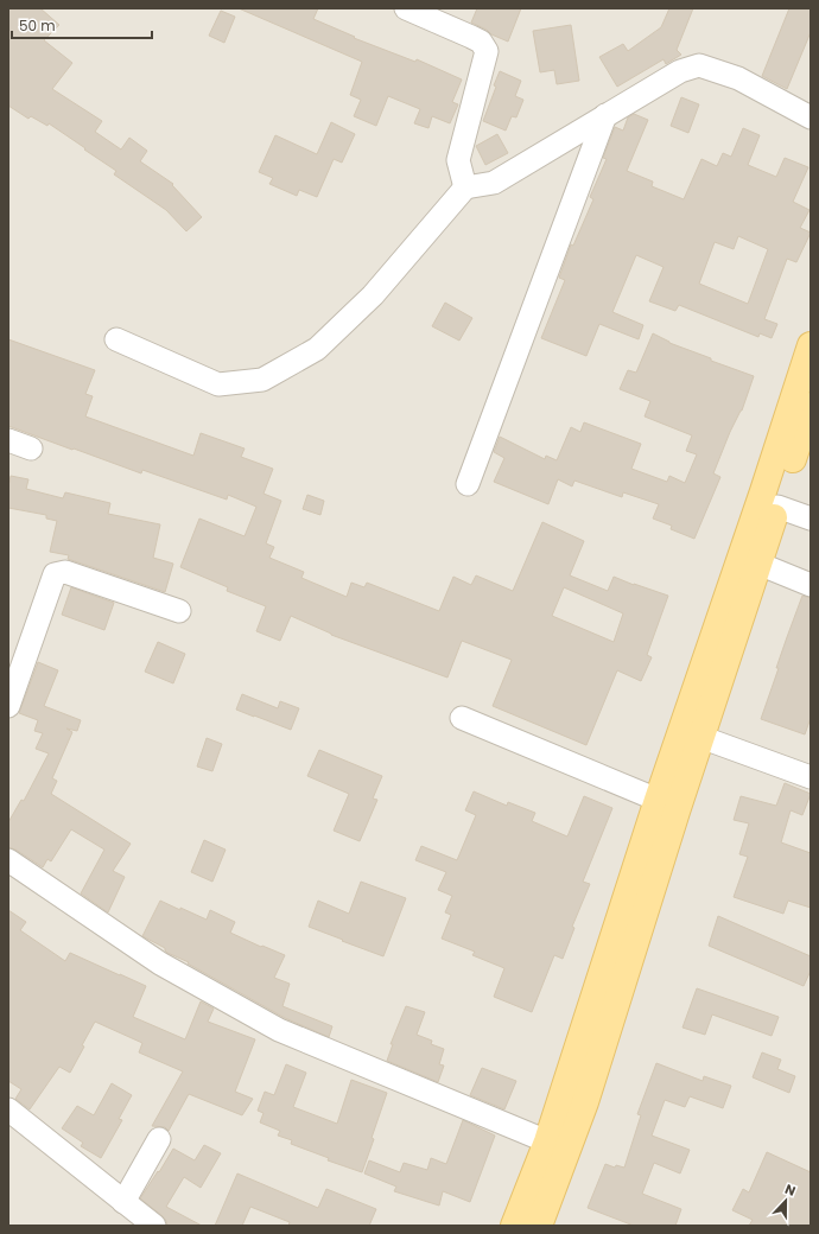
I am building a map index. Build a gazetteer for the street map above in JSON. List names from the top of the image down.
{
  "scale_bar": "50 m",
  "north": "top"
}
